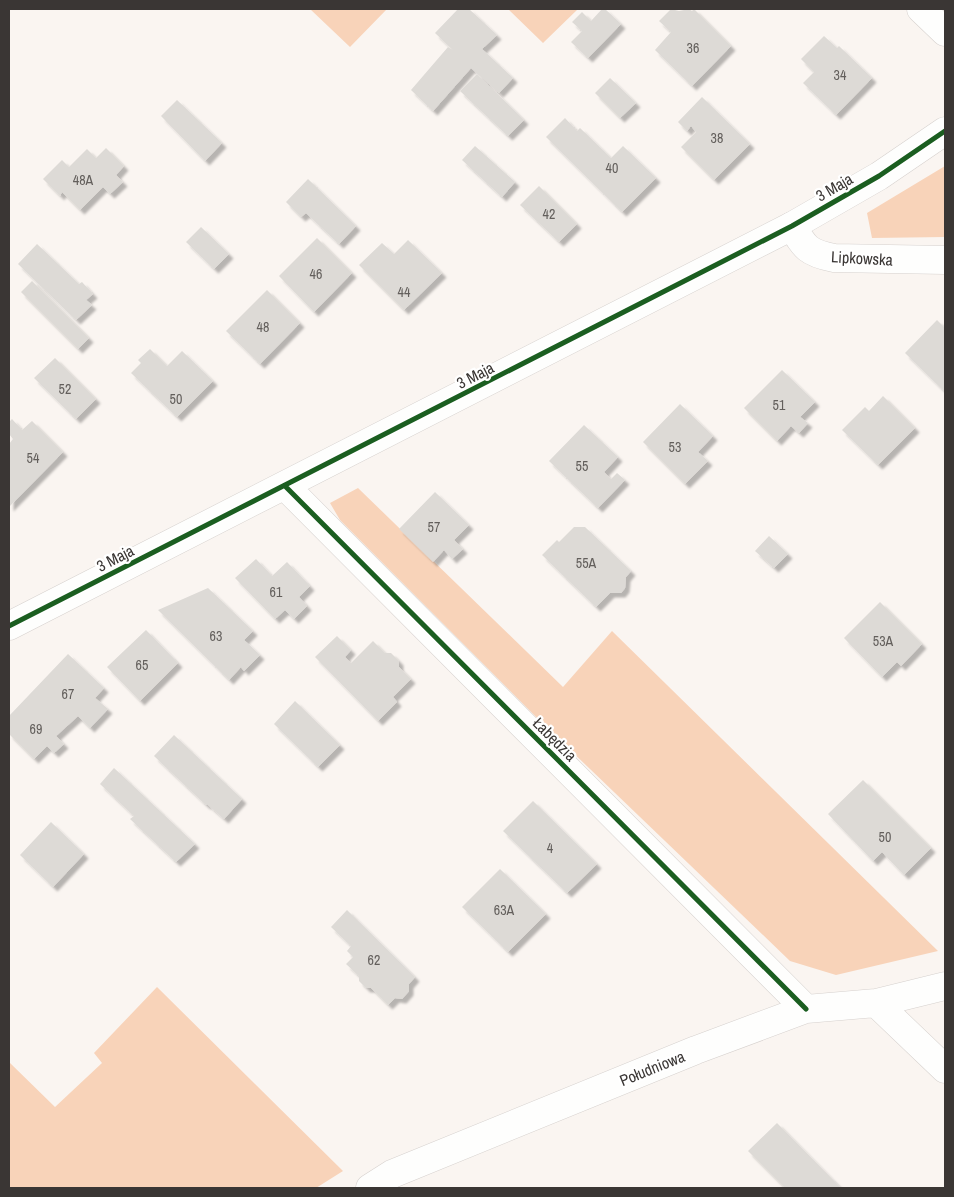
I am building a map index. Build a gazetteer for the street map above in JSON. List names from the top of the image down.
{
  "streets": {
    "street": [
      "3 Maja",
      "Lipkowska",
      "Łabędzia",
      "Południowa"
    ]
  },
  "crossings": [
    ["3 Maja", "Lipkowska"],
    ["3 Maja", "Łabędzia"],
    ["Łabędzia", "Południowa"]
  ],
  "house_numbers": [
    "36",
    "34",
    "38",
    "40",
    "48A",
    "42",
    "46",
    "44",
    "48",
    "52",
    "50",
    "51",
    "53",
    "54",
    "55",
    "57",
    "55A",
    "61",
    "63",
    "53A",
    "65",
    "67",
    "69",
    "50",
    "4",
    "63A",
    "62"
  ]
}
